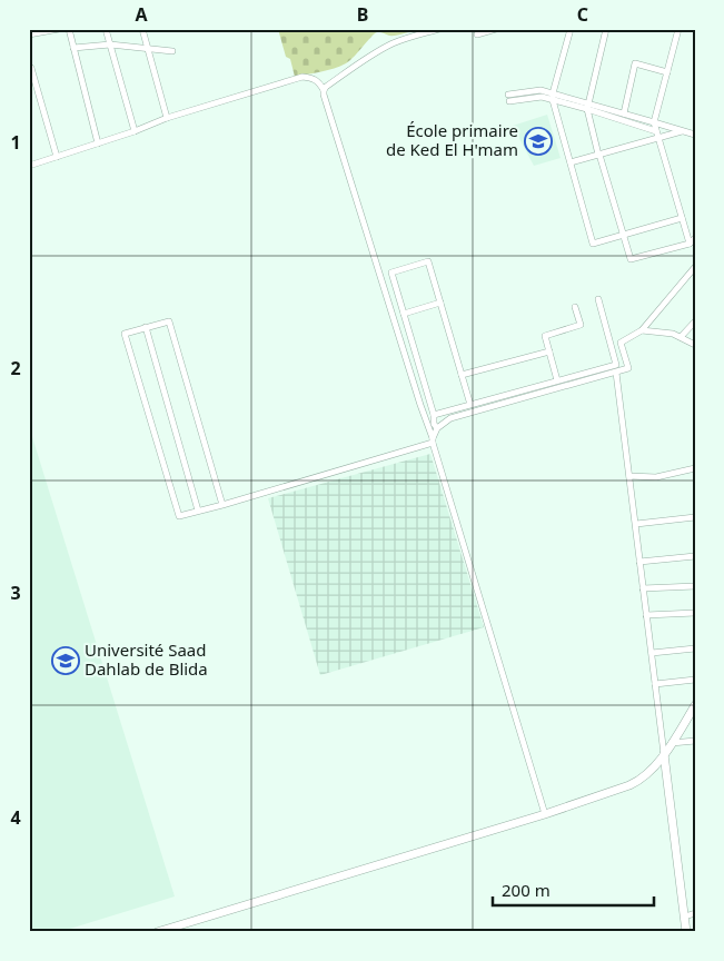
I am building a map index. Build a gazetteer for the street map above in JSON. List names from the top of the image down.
{
  "places": {
    "school or university": ["École primaire de Ked El H'mam", "Université Saad Dahlab de Blida"]
  },
  "scale_bar": "200 m",
  "grid": {
    "columns": ["A", "B", "C"],
    "rows": [
      "1",
      "2",
      "3",
      "4"
    ]
  }
}
